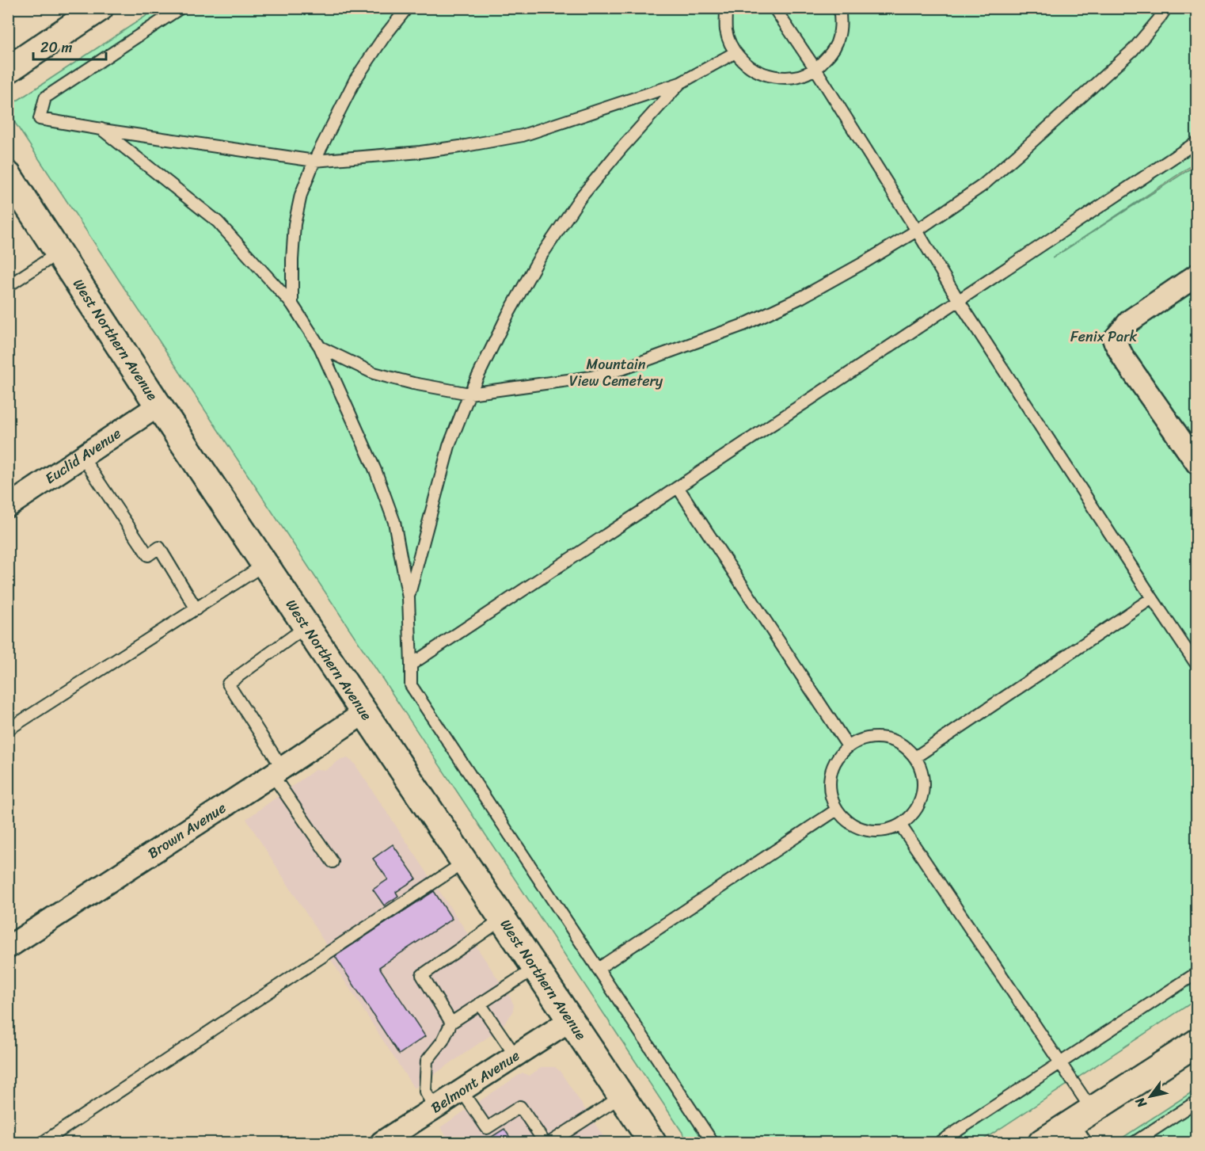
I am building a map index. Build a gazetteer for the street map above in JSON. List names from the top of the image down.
{
  "streets": {
    "main road": ["West Northern Avenue"],
    "street": ["Euclid Avenue", "Brown Avenue", "Belmont Avenue"]
  },
  "crossings": [
    ["West Northern Avenue", "Euclid Avenue"],
    ["West Northern Avenue", "Brown Avenue"],
    ["West Northern Avenue", "Belmont Avenue"]
  ],
  "parks": ["Fenix Park", "Mountain View Cemetery"],
  "scale_bar": "20 m",
  "north": "bottom left"
}
